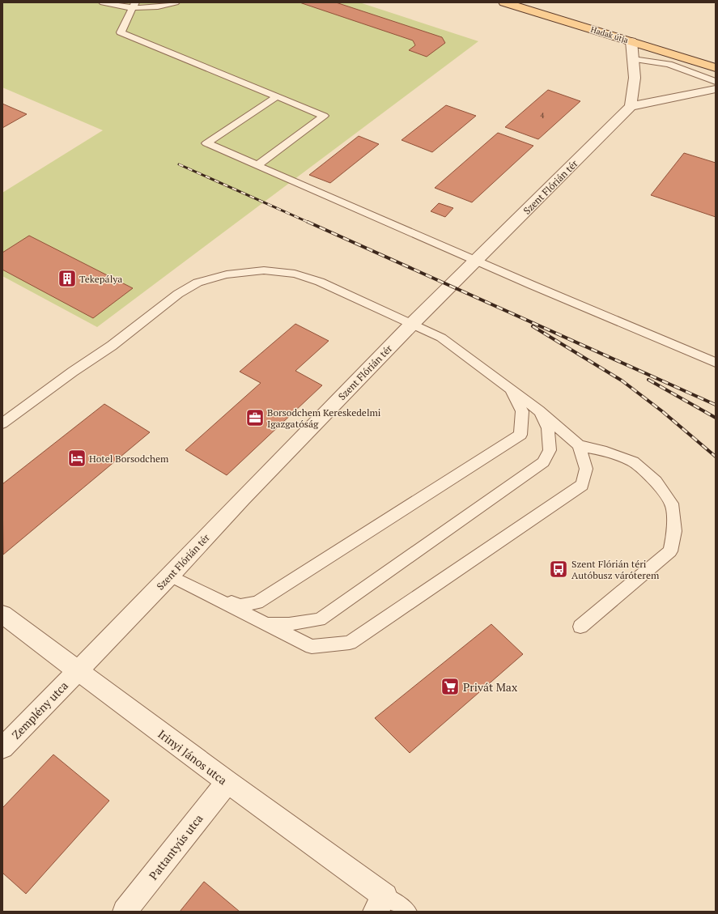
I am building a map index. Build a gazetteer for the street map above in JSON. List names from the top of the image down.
{
  "streets": {
    "main road": ["Hadak útja"],
    "street": [
      "Szent Flórián tér",
      "Zemplény utca",
      "Irinyi János utca",
      "Pattantyús utca"
    ]
  },
  "crossings": [
    ["Szent Flórián tér", "Zemplény utca"],
    ["Szent Flórián tér", "Irinyi János utca"],
    ["Zemplény utca", "Irinyi János utca"],
    ["Irinyi János utca", "Pattantyús utca"]
  ],
  "places": {
    "building": ["Tekepálya"],
    "office": ["Borsodchem Kereskedelmi Igazgatóság"],
    "hotel": ["Hotel Borsodchem"],
    "bus stop": ["Szent Flórián téri Autóbusz váróterem"],
    "supermarket": ["Privát Max"]
  },
  "house_numbers": ["4"]
}
